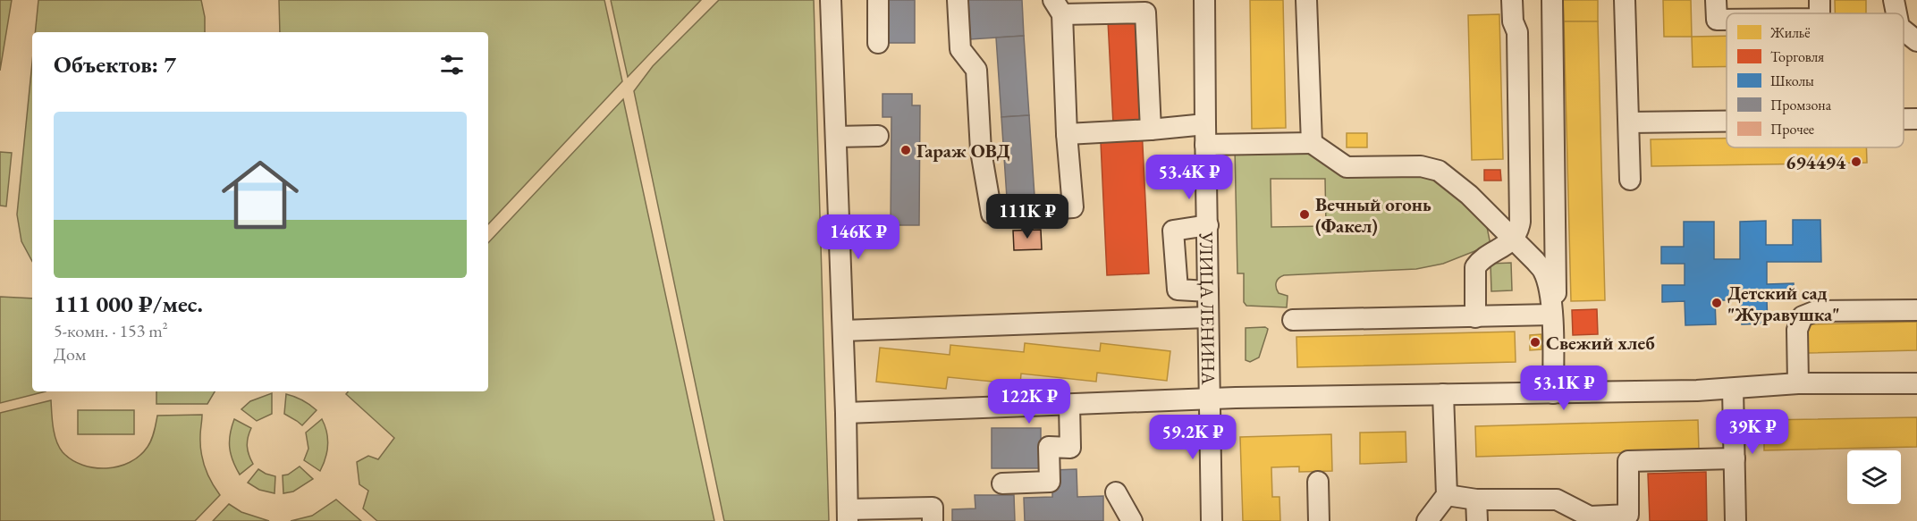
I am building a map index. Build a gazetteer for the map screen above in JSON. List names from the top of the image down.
{
  "streets": {
    "street": ["УЛИЦА ЛЕНИНА"]
  },
  "places": [
    "Гараж ОВД",
    "694494",
    "Вечный огонь (Факел)",
    "Детский сад \"Журавушка\"",
    "Свежий хлеб"
  ],
  "legend": [
    "Жильё",
    "Торговля",
    "Школы",
    "Промзона",
    "Прочее"
  ],
  "page": {
    "heading": "Объектов: 7",
    "list": [
      {
        "name": "111 000 ₽/мес.",
        "note": "5-комн. · 153 m² · Дом"
      }
    ],
    "price": [
      "53.4K ₽",
      "111K ₽",
      "146K ₽",
      "53.1K ₽",
      "122K ₽",
      "39K ₽",
      "59.2K ₽"
    ]
  }
}
